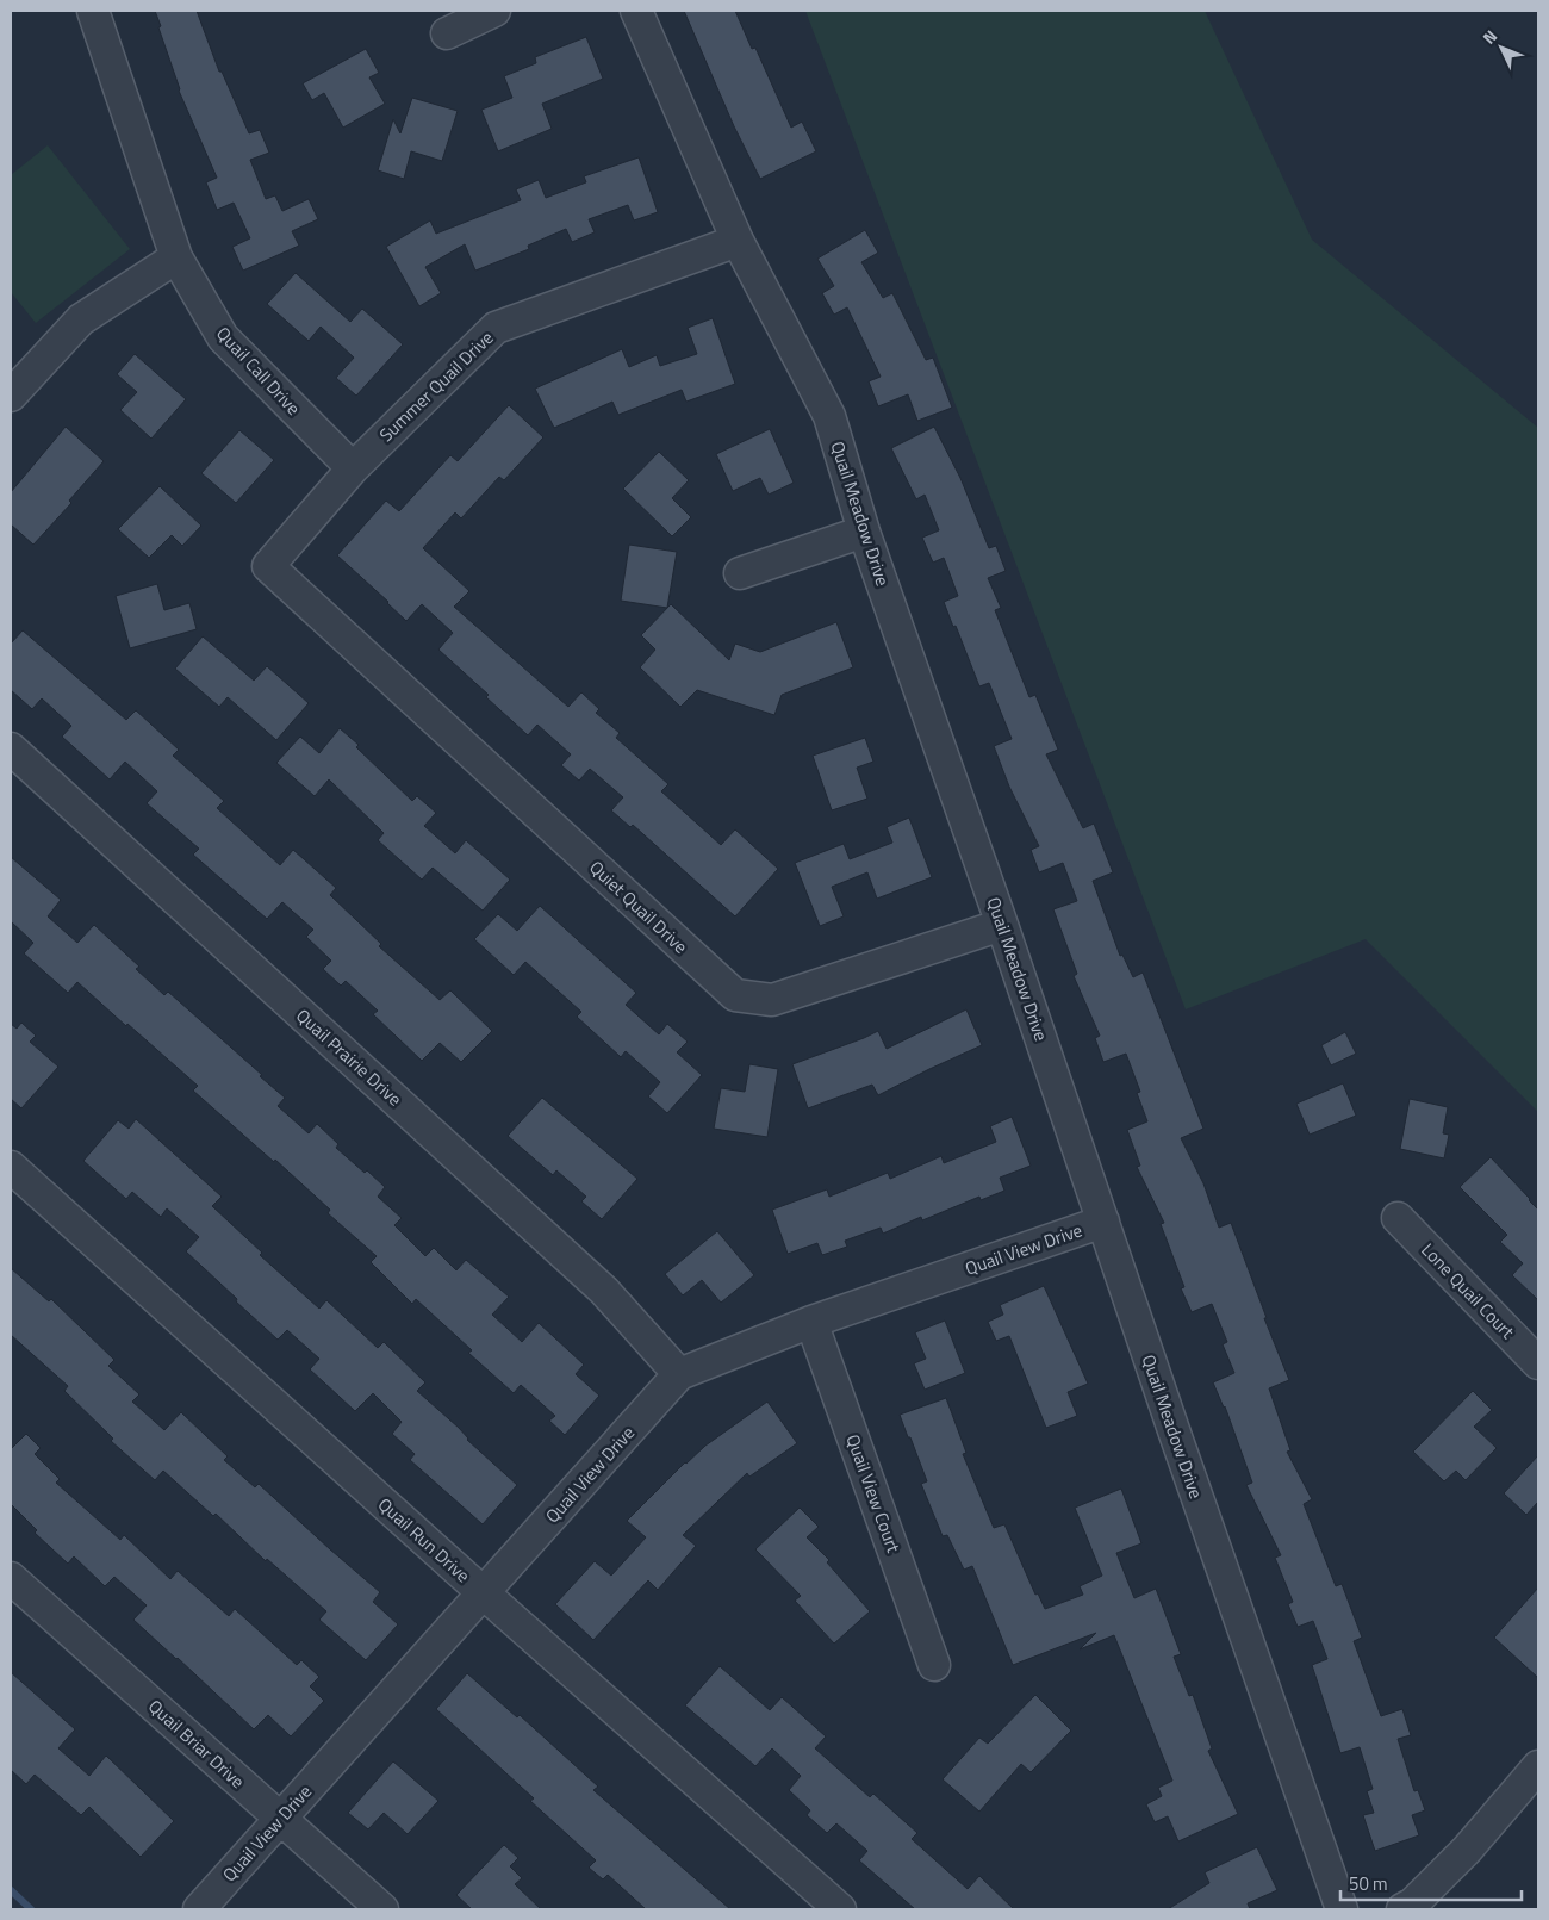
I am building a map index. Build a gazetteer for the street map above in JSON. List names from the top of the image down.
{
  "streets": {
    "street": [
      "Quail Call Drive",
      "Summer Quail Drive",
      "Quail Meadow Drive",
      "Quiet Quail Drive",
      "Quail Prairie Drive",
      "Quail View Drive",
      "Lone Quail Court",
      "Quail View Court",
      "Quail Run Drive",
      "Quail Briar Drive"
    ]
  },
  "crossings": [
    ["Quail Call Drive", "Summer Quail Drive"],
    ["Summer Quail Drive", "Quail Meadow Drive"],
    ["Summer Quail Drive", "Quiet Quail Drive"],
    ["Quail Meadow Drive", "Quiet Quail Drive"],
    ["Quail Meadow Drive", "Quail View Drive"],
    ["Quail Prairie Drive", "Quail View Drive"],
    ["Quail View Drive", "Quail View Court"],
    ["Quail View Drive", "Quail Run Drive"],
    ["Quail View Drive", "Quail Briar Drive"]
  ],
  "scale_bar": "50 m",
  "north": "top left"
}
